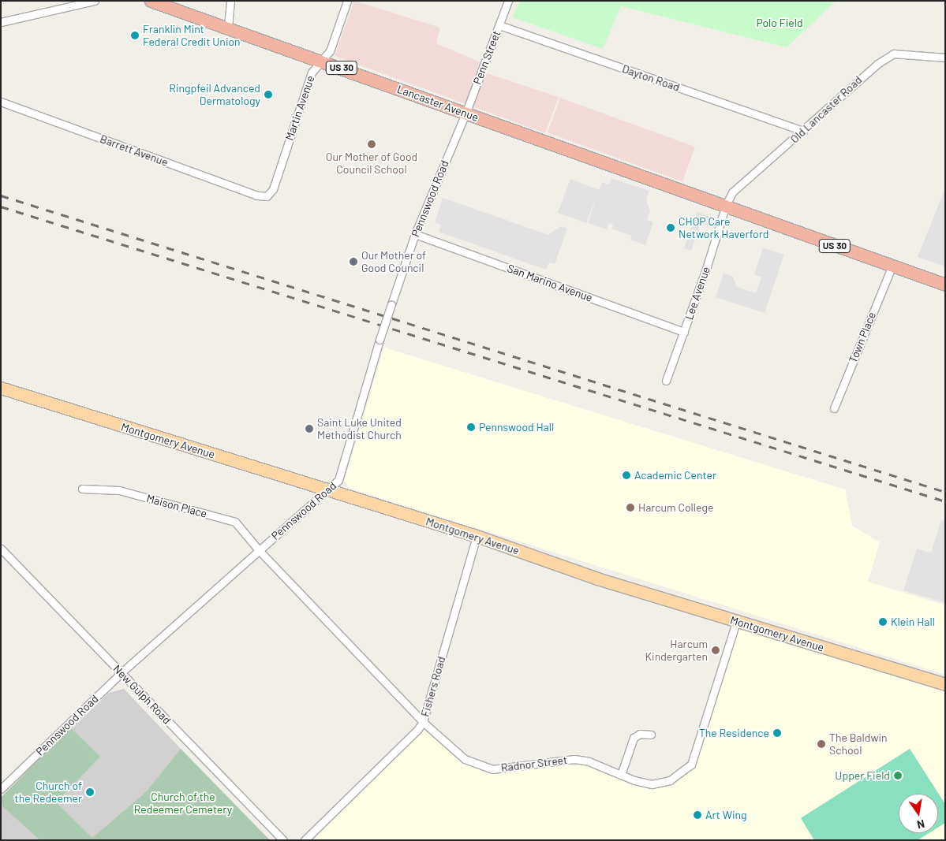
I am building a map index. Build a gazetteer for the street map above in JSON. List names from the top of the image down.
{
  "streets": {
    "highway": ["US 30", "Lancaster Avenue"],
    "main road": ["Montgomery Avenue"],
    "street": [
      "Penn Street",
      "Dayton Road",
      "Martin Avenue",
      "Old Lancaster Road",
      "Barrett Avenue",
      "Pennswood Road",
      "San Marino Avenue",
      "Lee Avenue",
      "Town Place",
      "Maison Place",
      "Fishers Road",
      "New Gulph Road",
      "Radnor Street"
    ]
  },
  "crossings": [
    ["Penn Street", "Dayton Road"],
    ["Penn Street", "Lancaster Avenue"],
    ["Penn Street", "Pennswood Road"],
    ["US 30", "Lancaster Avenue"],
    ["US 30", "Old Lancaster Road"],
    ["US 30", "Lee Avenue"],
    ["US 30", "Town Place"],
    ["Dayton Road", "Old Lancaster Road"],
    ["Lancaster Avenue", "Martin Avenue"],
    ["Lancaster Avenue", "Old Lancaster Road"],
    ["Lancaster Avenue", "Pennswood Road"],
    ["Lancaster Avenue", "Lee Avenue"],
    ["Martin Avenue", "Barrett Avenue"],
    ["Old Lancaster Road", "Lee Avenue"],
    ["Pennswood Road", "San Marino Avenue"],
    ["Pennswood Road", "Montgomery Avenue"],
    ["Pennswood Road", "Maison Place"],
    ["Pennswood Road", "New Gulph Road"],
    ["Pennswood Road", "Radnor Street"],
    ["San Marino Avenue", "Lee Avenue"],
    ["Montgomery Avenue", "Fishers Road"],
    ["Montgomery Avenue", "Radnor Street"],
    ["Maison Place", "Radnor Street"],
    ["Fishers Road", "Radnor Street"]
  ],
  "parks": ["Polo Field", "Church of the Redeemer Cemetery"],
  "places": [
    "Franklin Mint Federal Credit Union",
    "Ringpfeil Advanced Dermatology",
    "Our Mother of Good Council School",
    "CHOP Care Network Haverford",
    "Our Mother of Good Council",
    "Pennswood Hall",
    "Saint Luke United Methodist Church",
    "Academic Center",
    "Harcum College",
    "Klein Hall",
    "Harcum Kindergarten",
    "The Residence",
    "The Baldwin School",
    "Upper Field",
    "Church of the Redeemer",
    "Art Wing"
  ],
  "north": "bottom"
}
